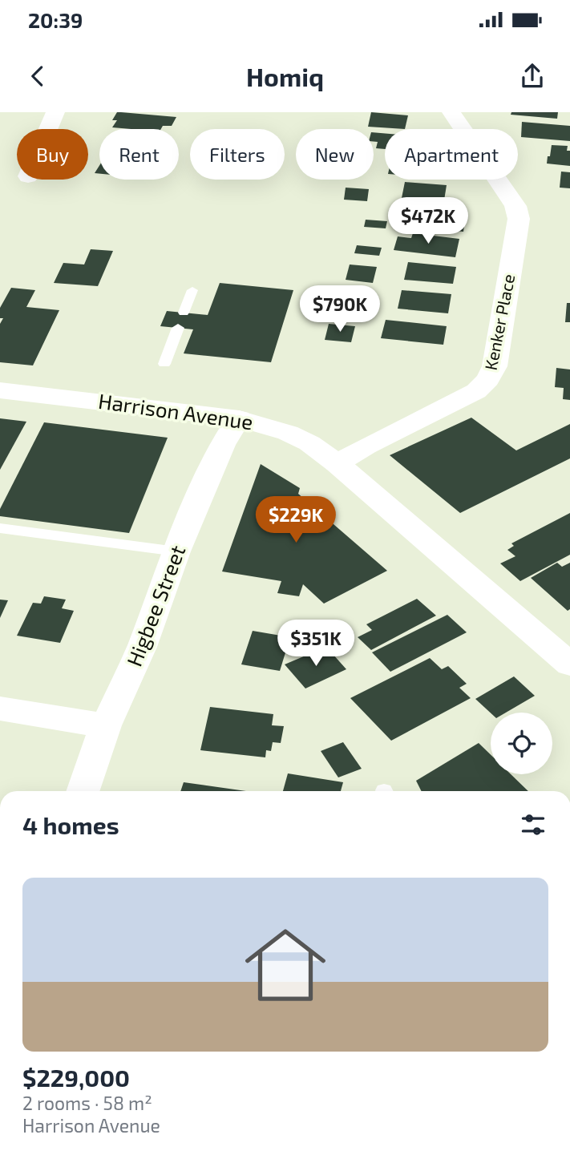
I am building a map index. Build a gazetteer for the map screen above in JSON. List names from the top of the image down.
{
  "streets": {
    "street": ["Kenker Place", "Harrison Avenue", "Higbee Street"]
  },
  "crossings": [
    ["Kenker Place", "Harrison Avenue"],
    ["Harrison Avenue", "Higbee Street"]
  ],
  "page": {
    "status": "20:39",
    "header": "Homiq",
    "chip": [
      "Buy",
      "Rent",
      "Filters",
      "New",
      "Apartment"
    ],
    "price": [
      "$472K",
      "$790K",
      "$229K",
      "$351K"
    ],
    "heading": "4 homes",
    "list": [
      {
        "name": "$229,000",
        "note": "2 rooms · 58 m² · Harrison Avenue"
      }
    ]
  }
}
